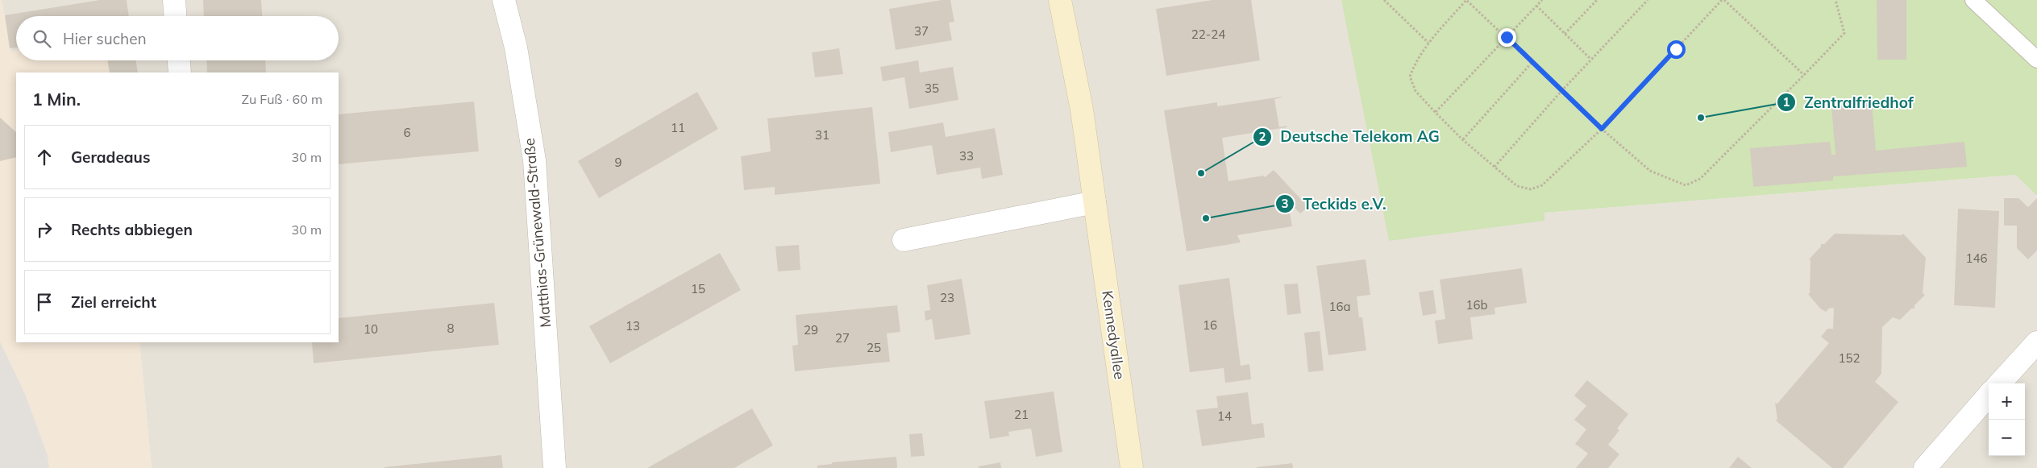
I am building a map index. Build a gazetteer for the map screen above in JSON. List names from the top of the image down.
{
  "streets": {
    "street": ["Matthias-Grünewald-Straße", "Kennedyallee"]
  },
  "places": ["Zentralfriedhof", "Deutsche Telekom AG", "Teckids e.V."],
  "house_numbers": [
    "37",
    "22-24",
    "35",
    "11",
    "6",
    "31",
    "33",
    "9",
    "146",
    "15",
    "23",
    "16b",
    "16a",
    "16",
    "13",
    "8",
    "10",
    "29",
    "27",
    "25",
    "152",
    "21",
    "14"
  ],
  "page": {
    "search": "Hier suchen",
    "heading": ["1 Min.", "Zu Fuß · 60 m"],
    "list": [
      ["Geradeaus", "30 m"],
      ["Rechts abbiegen", "30 m"],
      "Ziel erreicht"
    ],
    "map_buttons": ["+", "−"]
  }
}
